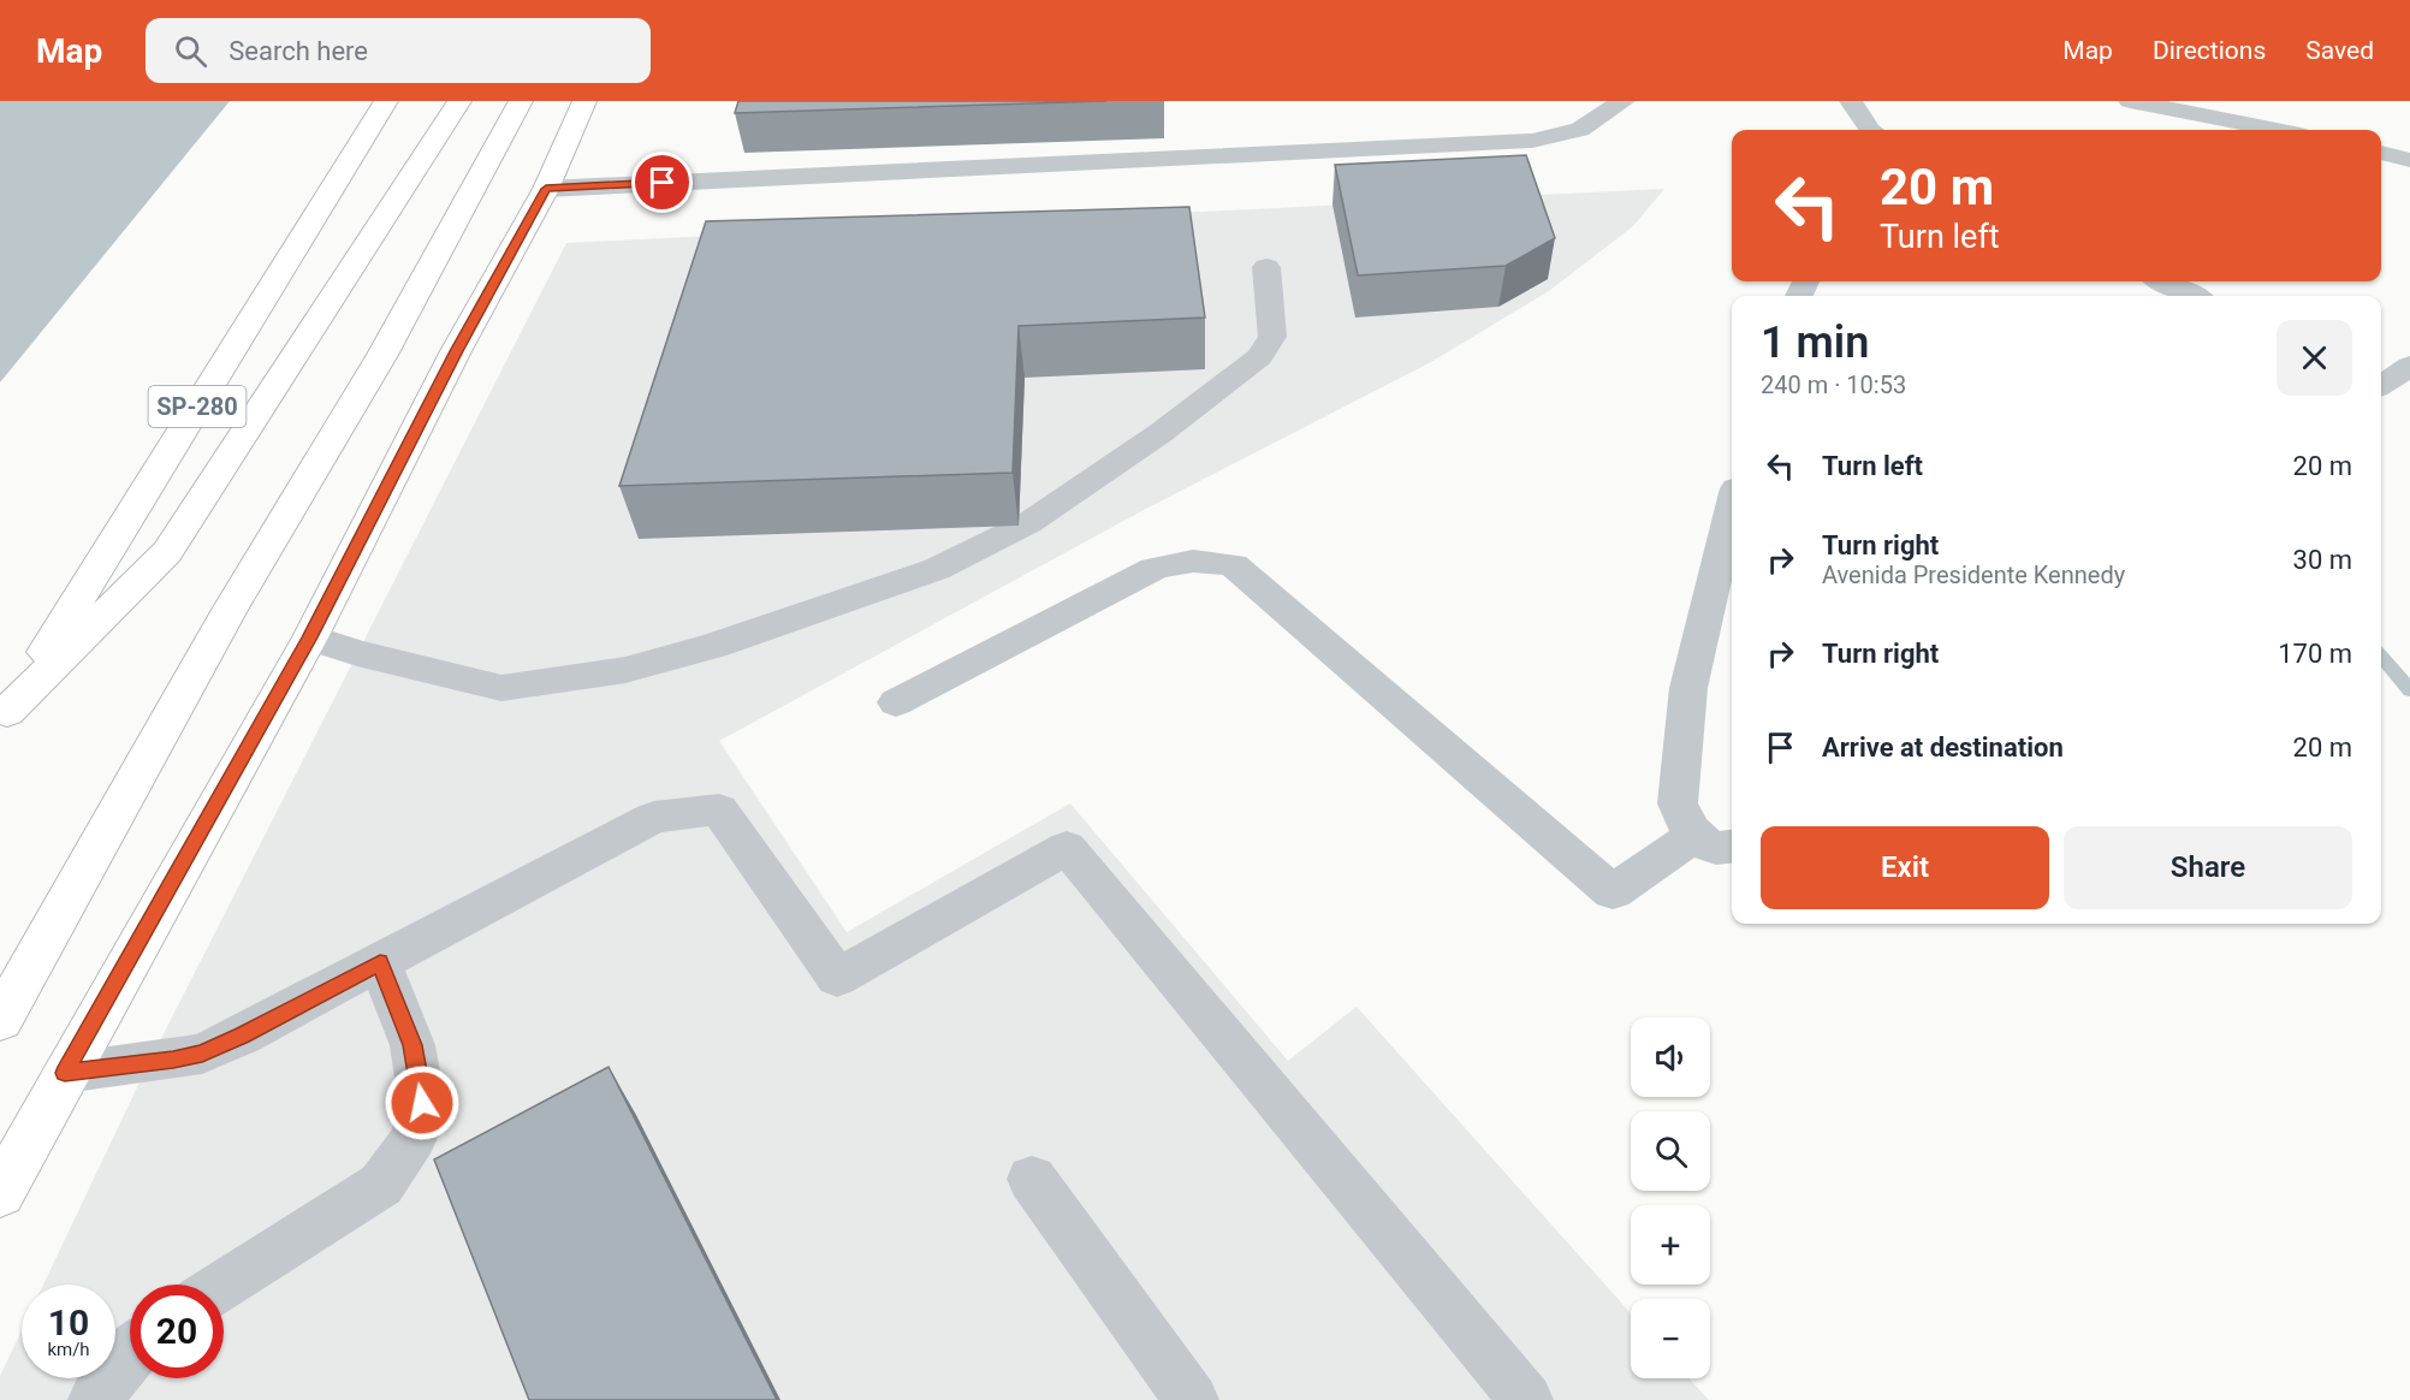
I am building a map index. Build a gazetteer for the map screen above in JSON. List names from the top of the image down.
{
  "streets": {
    "main road": ["SP-280"]
  },
  "page": {
    "header": "Map",
    "search": "Search here",
    "nav": ["Map", "Directions", "Saved"],
    "turn": ["20 m", "Turn left"],
    "heading": ["1 min", "240 m · 10:53"],
    "list": [
      {
        "name": "Turn left",
        "value": "20 m"
      },
      {
        "name": "Turn right",
        "note": "Avenida Presidente Kennedy",
        "value": "30 m"
      },
      {
        "name": "Turn right",
        "value": "170 m"
      },
      {
        "name": "Arrive at destination",
        "value": "20 m"
      }
    ],
    "buttons": ["Exit", "Share"],
    "map_buttons": ["+", "−"],
    "speed": "10 km/h",
    "limit": "20"
  }
}
